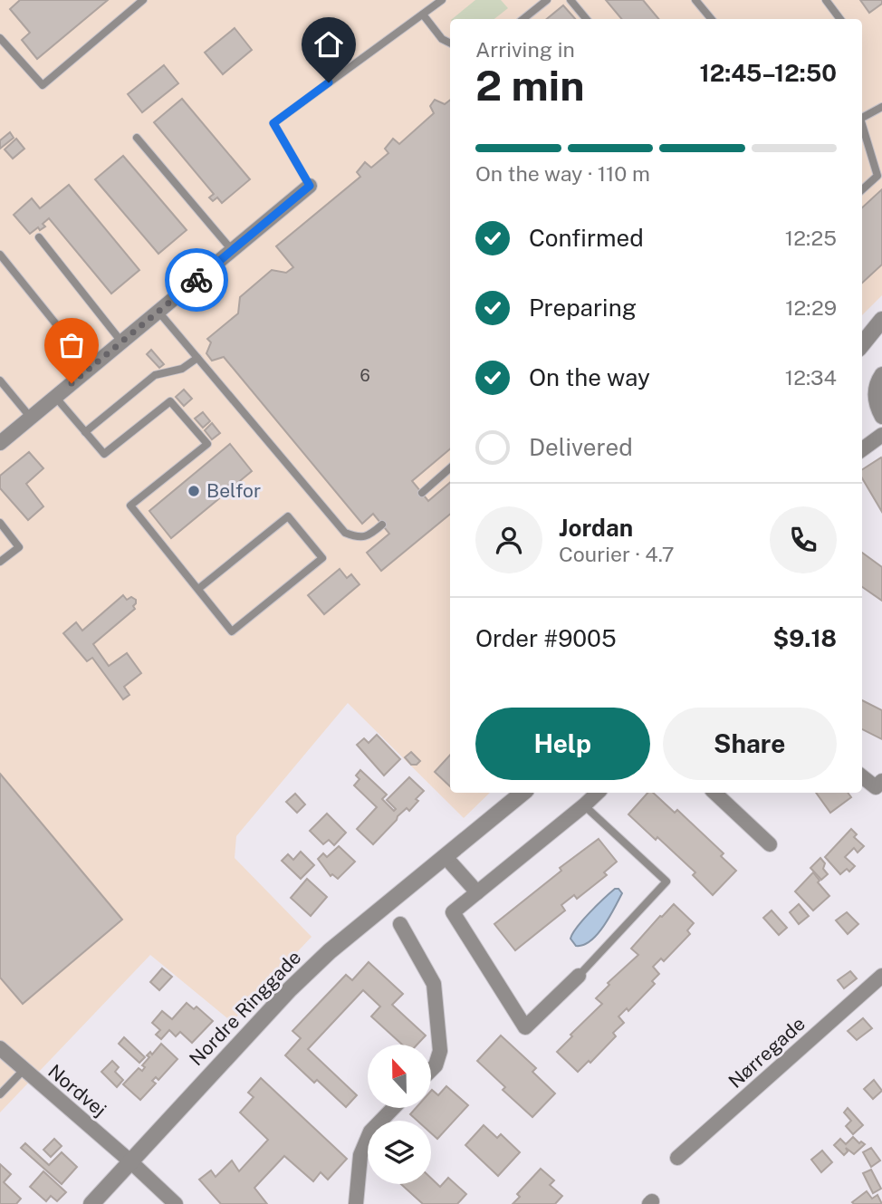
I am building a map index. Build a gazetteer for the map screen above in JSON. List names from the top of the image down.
{
  "streets": {
    "street": ["Nordre Ringgade", "Nørregade", "Nordvej"]
  },
  "crossings": [
    ["Nordre Ringgade", "Nordvej"]
  ],
  "places": ["Belfor"],
  "house_numbers": ["6"],
  "north": "top",
  "page": {
    "heading": ["2 min", "Arriving in", "12:45–12:50"],
    "panel": [
      "Jordan",
      "Courier · 4.7",
      "Order #9005",
      "$9.18"
    ],
    "bar": "On the way · 110 m",
    "list": [
      ["Confirmed", "12:25"],
      ["Preparing", "12:29"],
      ["On the way", "12:34"],
      "Delivered"
    ],
    "buttons": ["Help", "Share"]
  }
}
